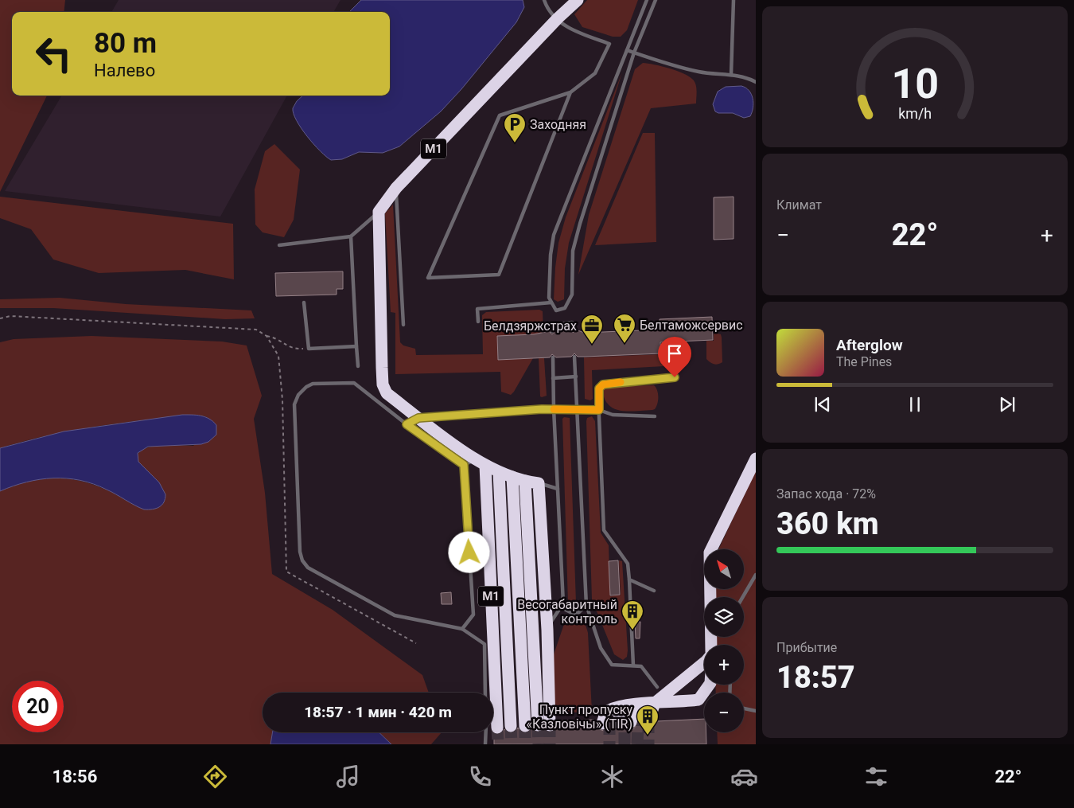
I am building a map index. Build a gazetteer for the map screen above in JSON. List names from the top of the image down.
{
  "streets": {
    "highway": ["М1"]
  },
  "places": {
    "parking": ["Заходняя"],
    "supermarket": ["Белтаможсервис"],
    "office": ["Белдзяржстрах"],
    "building": ["Весогабаритный контроль", "Пункт пропуску «Казловічы» (TIR)"]
  },
  "north": "top left",
  "page": {
    "turn": ["80 m", "Налево"],
    "tile": [
      "Климат",
      ["Запас хода · 72%", "360 km"],
      ["Прибытие", "18:57"]
    ],
    "heat": ["−", "22°", "+"],
    "song": ["Afterglow", "The Pines"],
    "map_buttons": ["+", "−"],
    "limit": "20",
    "trip": "18:57 · 1 мин · 420 m",
    "tabs": ["18:56", "22°"],
    "gauge": ["10", "km/h"]
  }
}
